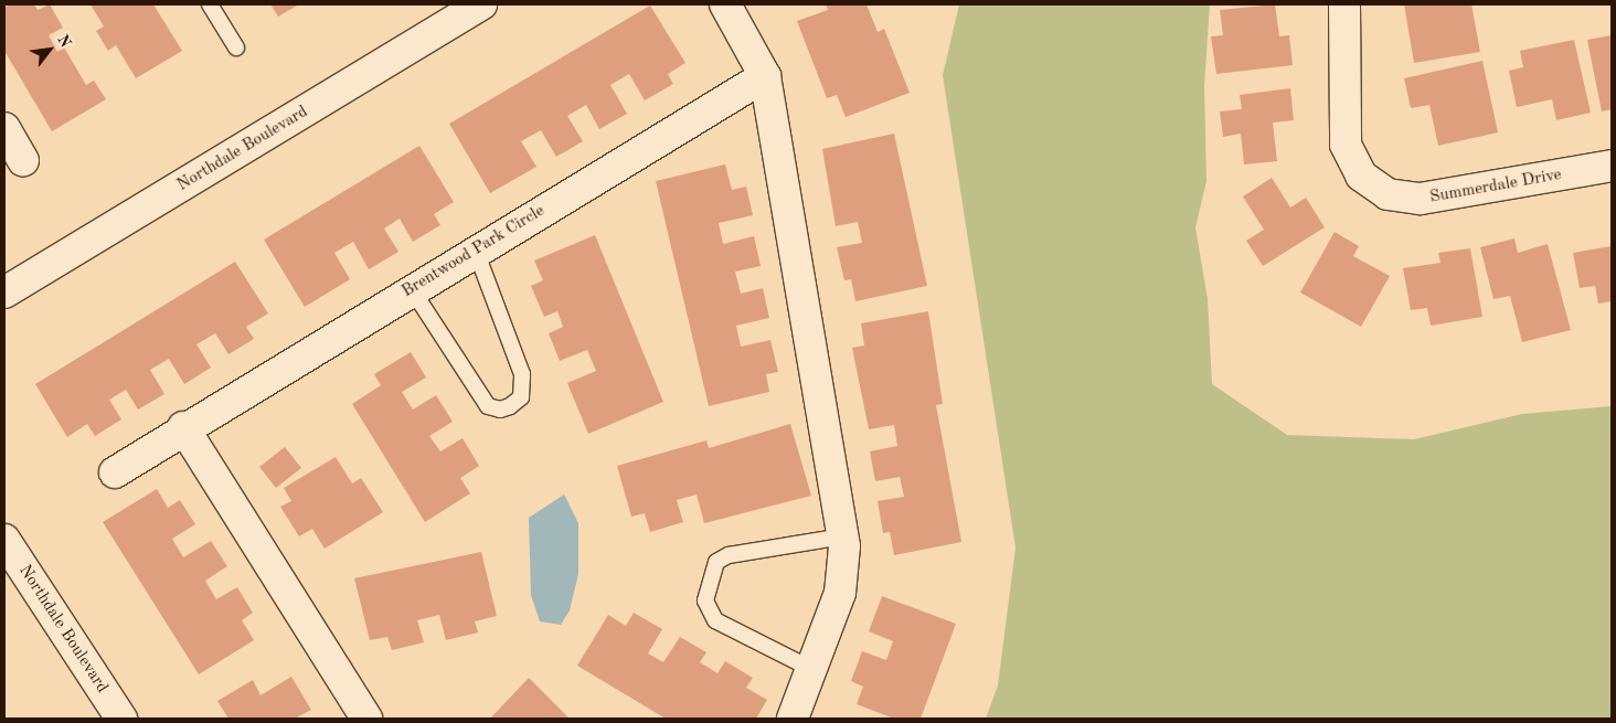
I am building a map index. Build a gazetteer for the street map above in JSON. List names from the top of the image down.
{
  "streets": {
    "street": ["Northdale Boulevard", "Summerdale Drive", "Brentwood Park Circle"]
  },
  "north": "top right"
}
